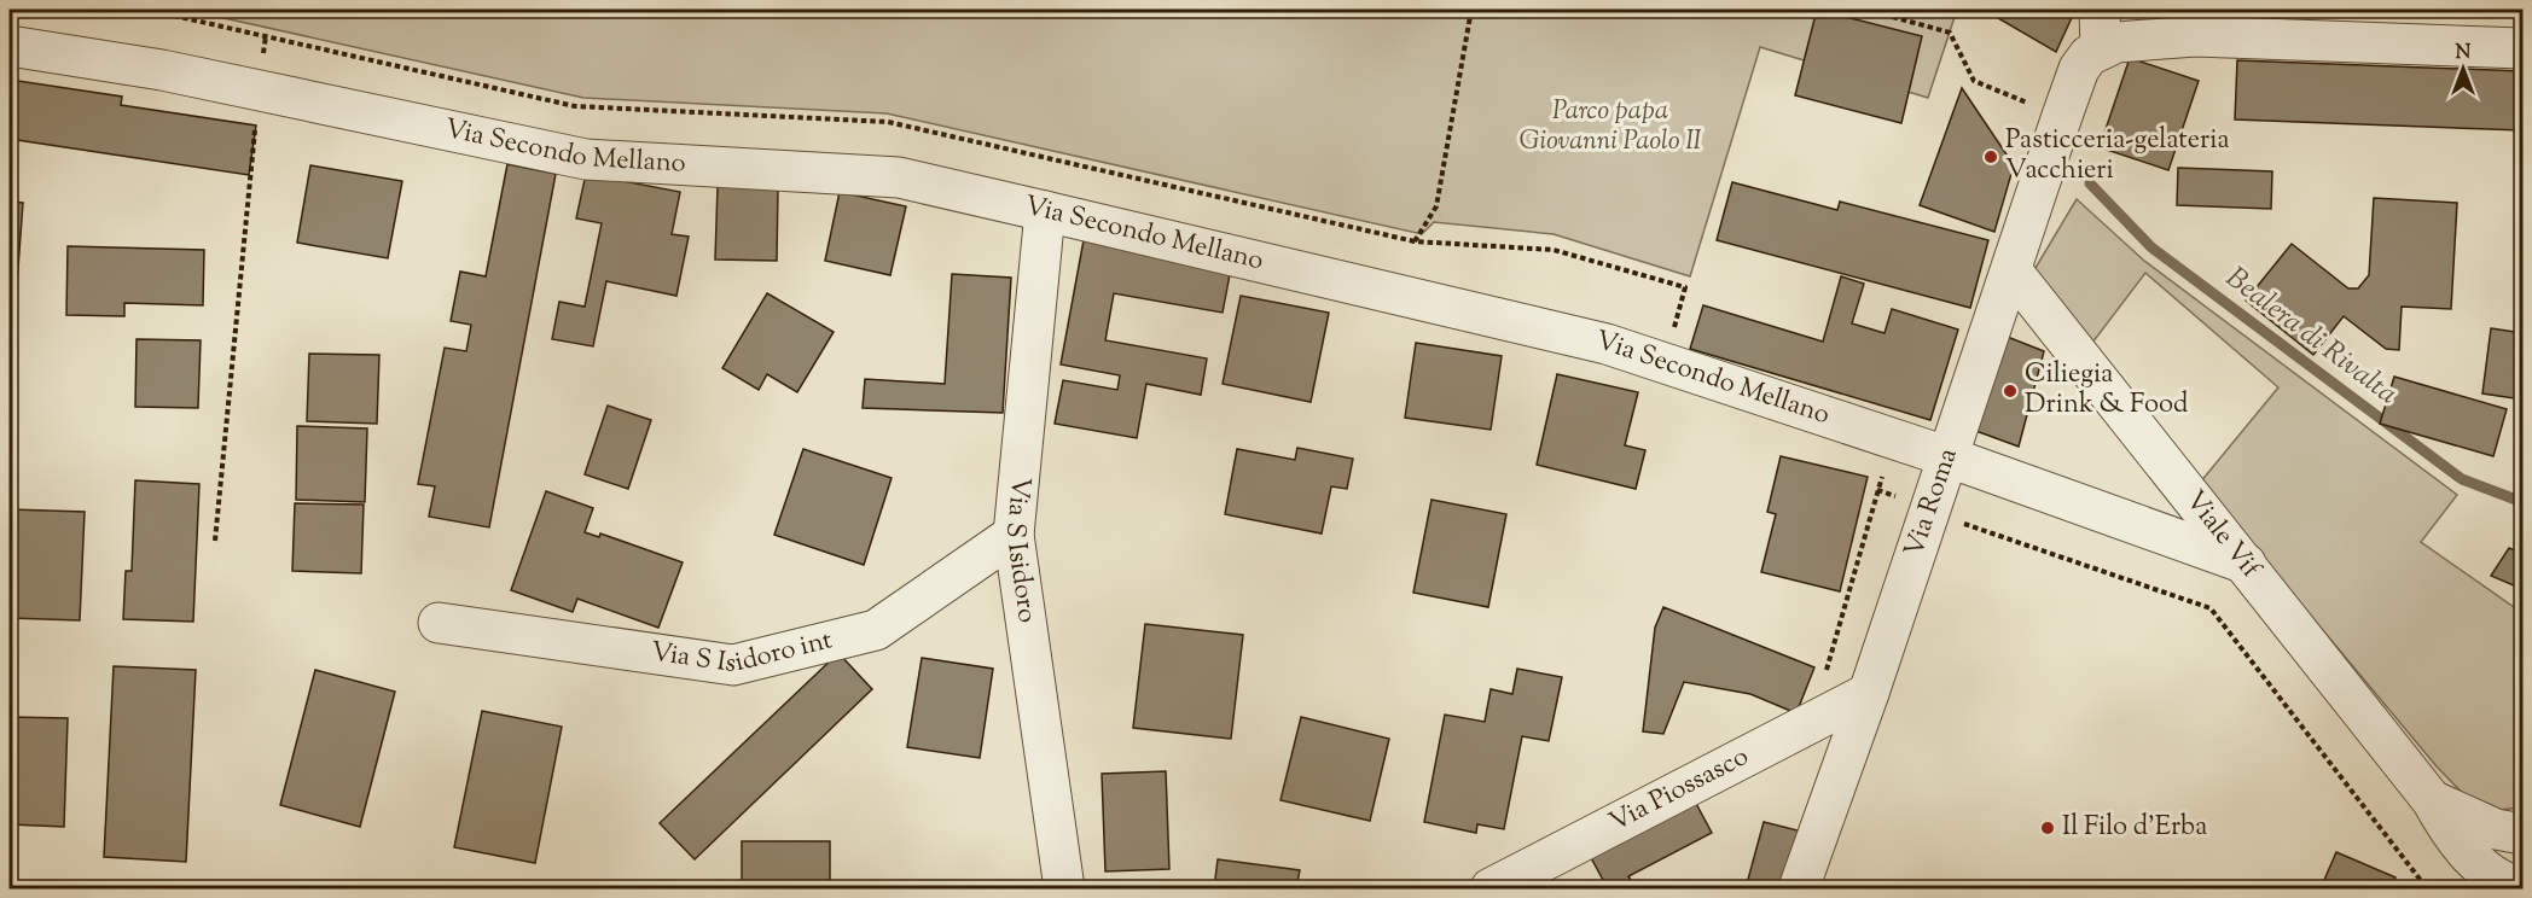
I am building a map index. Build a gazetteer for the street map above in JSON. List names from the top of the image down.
{
  "streets": {
    "street": [
      "Via Secondo Mellano",
      "Via Roma",
      "Viale Vif",
      "Via S Isidoro",
      "Via S Isidoro int",
      "Via Piossasco"
    ]
  },
  "crossings": [
    ["Via Secondo Mellano", "Via Roma"],
    ["Via Secondo Mellano", "Viale Vif"],
    ["Via Secondo Mellano", "Via S Isidoro"],
    ["Via Roma", "Viale Vif"],
    ["Via Roma", "Via Piossasco"],
    ["Via S Isidoro", "Via S Isidoro int"]
  ],
  "water": ["Bealera di Rivalta"],
  "parks": ["Parco papa Giovanni Paolo II"],
  "places": ["Pasticceria-gelateria Vacchieri", "Ciliegia Drink & Food", "Il Filo d'Erba"],
  "north": "top"
}
